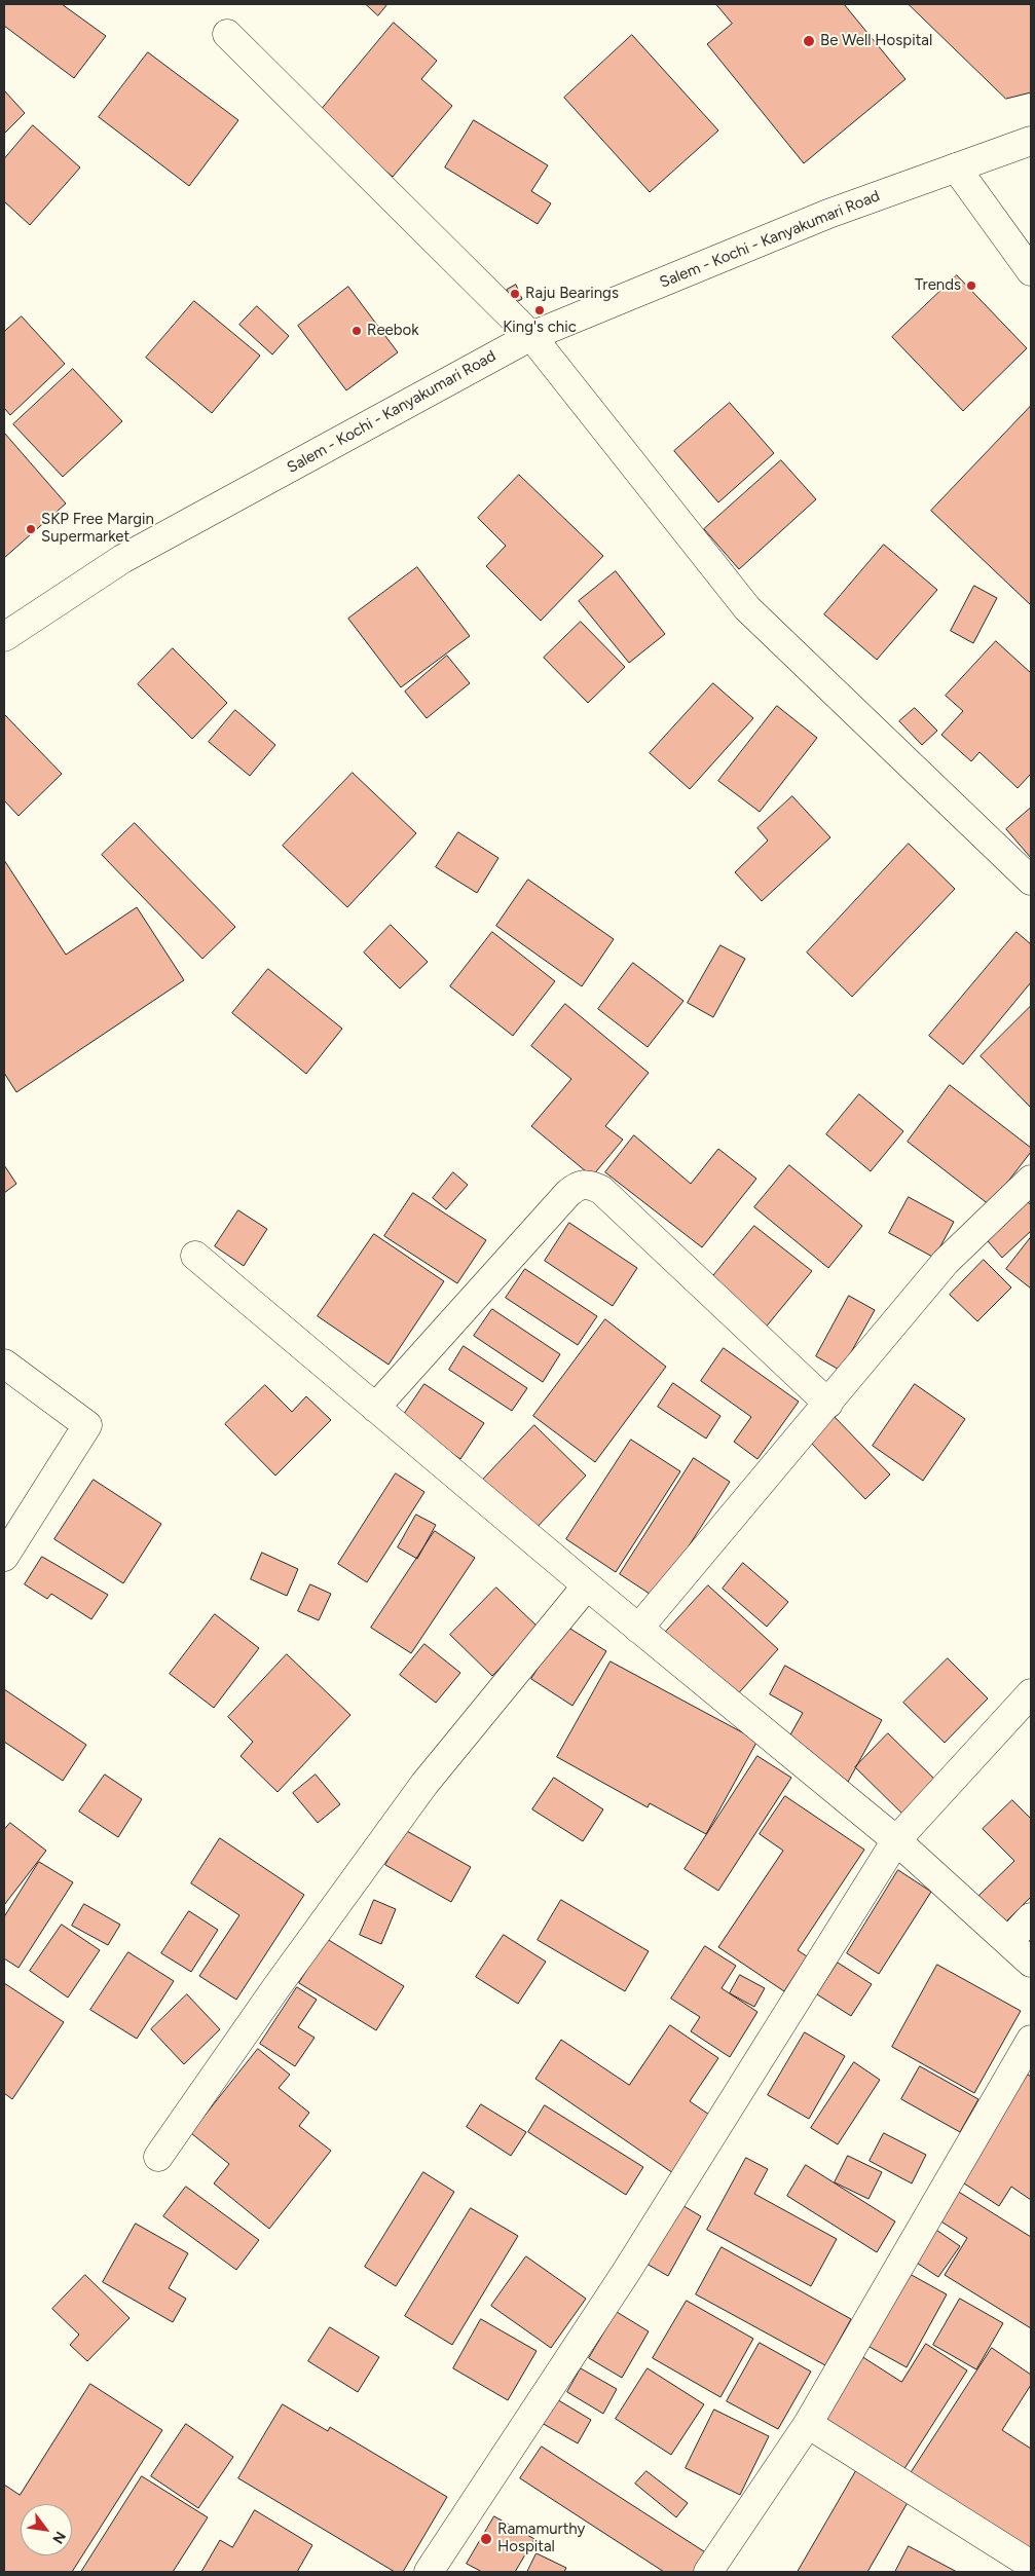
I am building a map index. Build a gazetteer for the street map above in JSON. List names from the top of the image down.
{
  "streets": {
    "main road": ["Salem - Kochi - Kanyakumari Road"]
  },
  "places": [
    "Be Well Hospital",
    "Trends",
    "Raju Bearings",
    "King's chic",
    "Reebok",
    "SKP Free Margin Supermarket",
    "Ramamurthy Hospital"
  ],
  "north": "bottom right"
}
